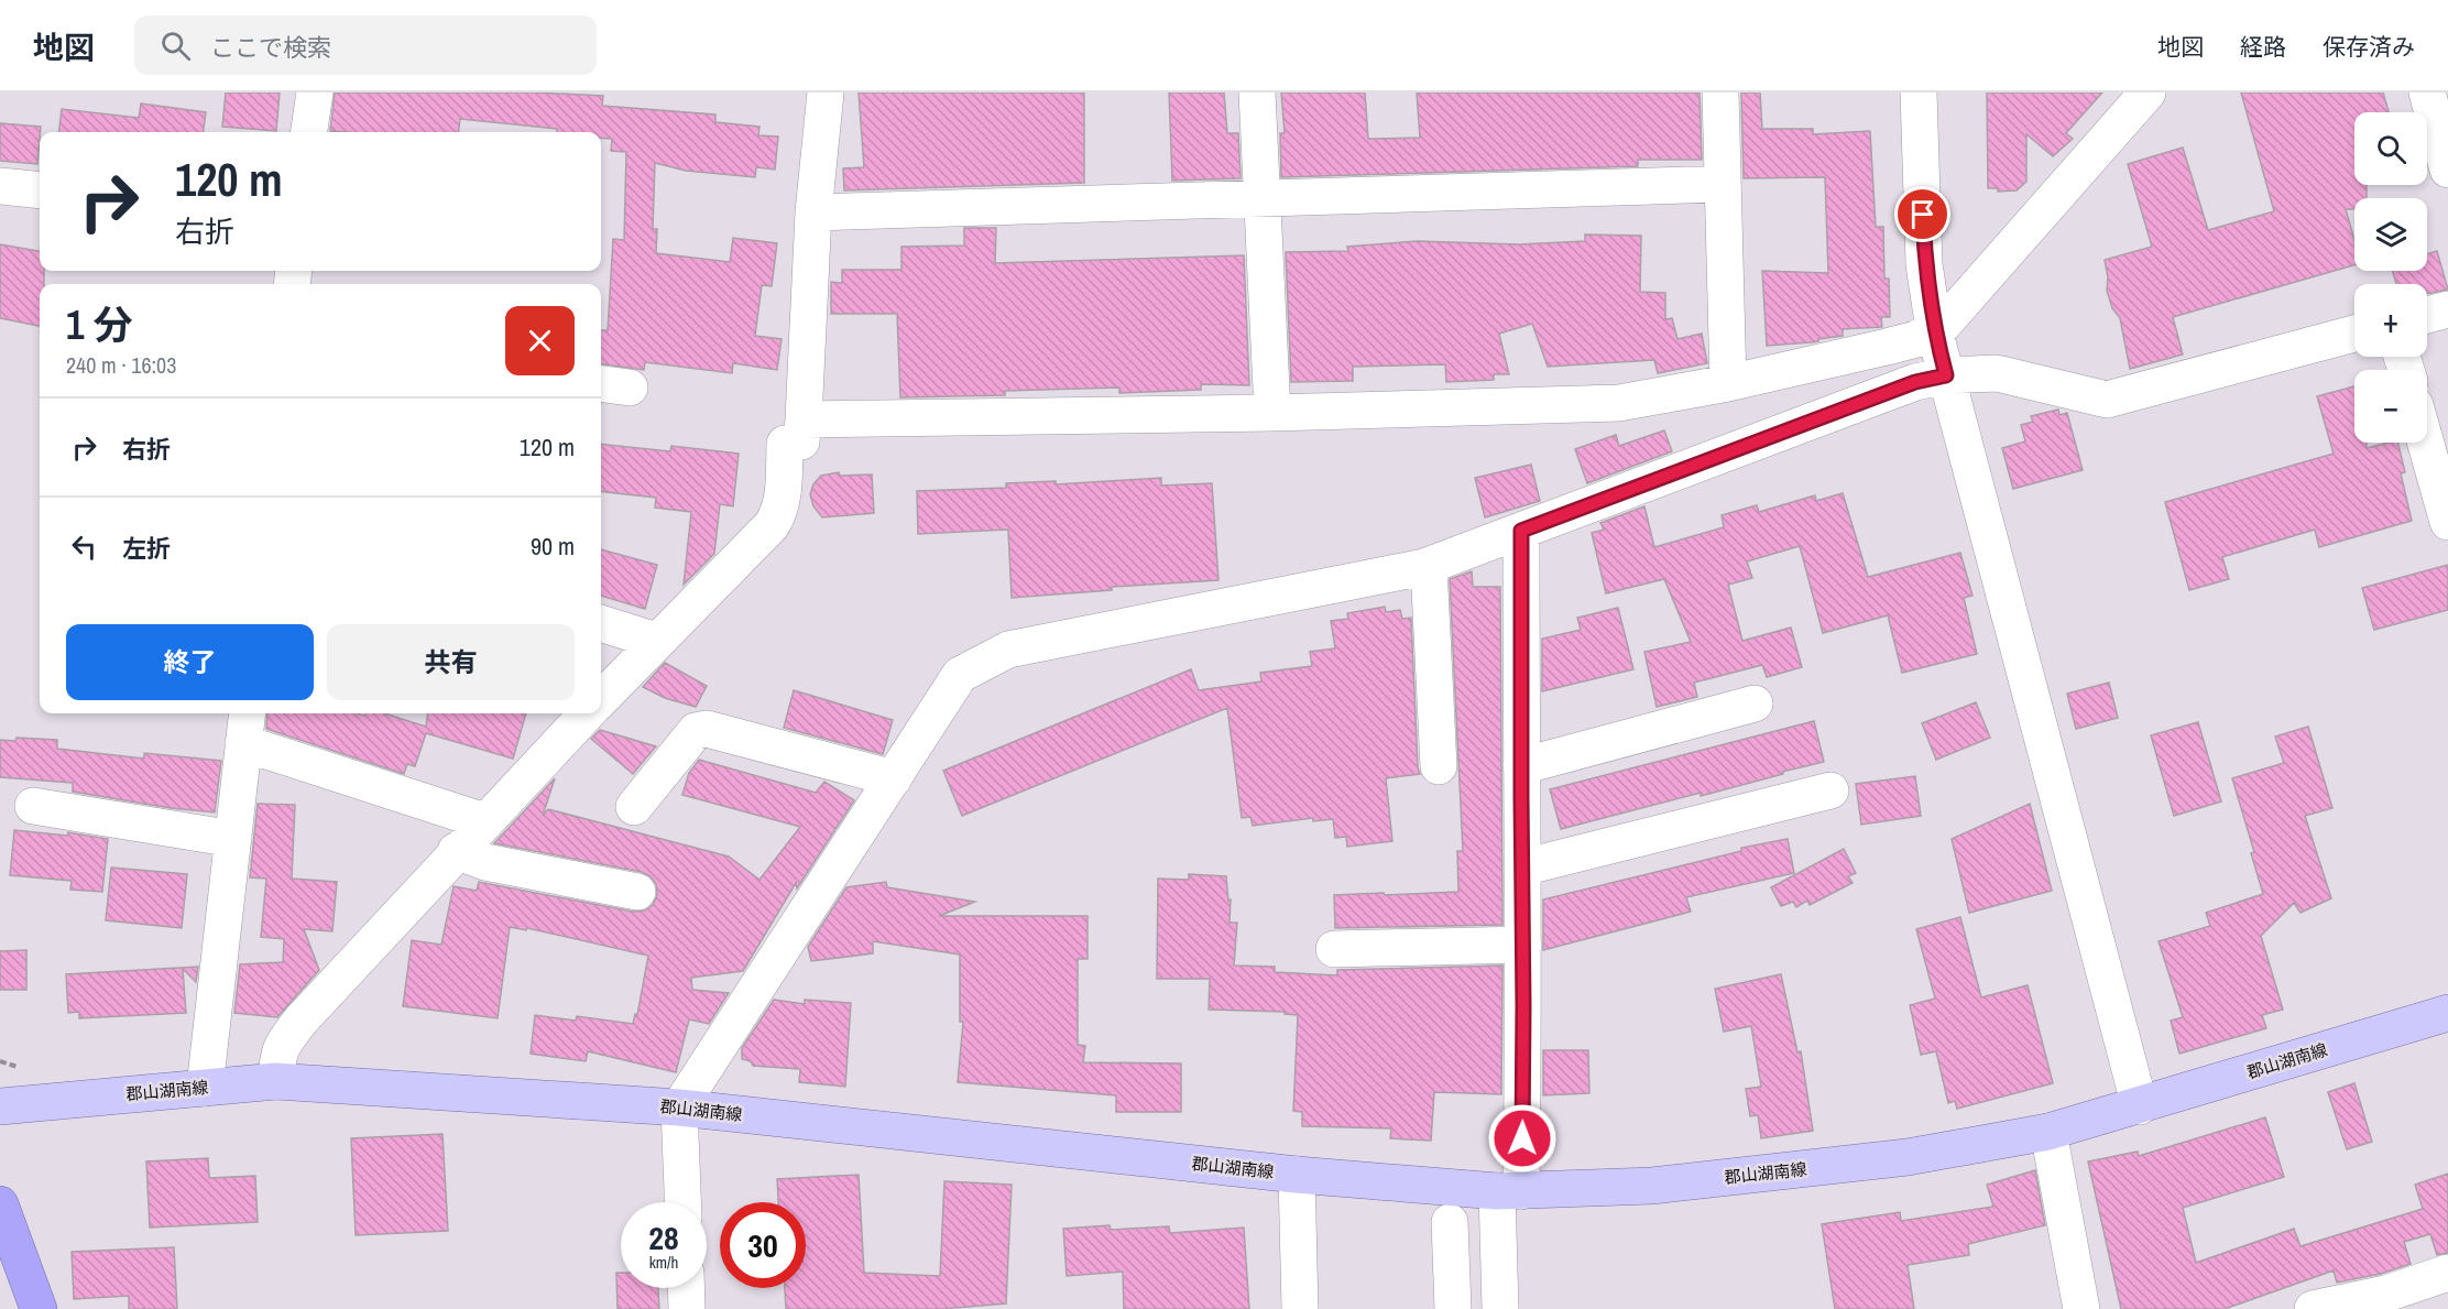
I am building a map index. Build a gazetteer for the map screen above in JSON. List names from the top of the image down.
{
  "streets": {
    "main road": ["郡山湖南線"]
  },
  "page": {
    "header": "地図",
    "search": "ここで検索",
    "nav": ["地図", "経路", "保存済み"],
    "map_buttons": ["+", "−"],
    "turn": ["120 m", "右折"],
    "heading": ["1 分", "240 m · 16:03"],
    "list": [
      {
        "name": "右折",
        "value": "120 m"
      },
      {
        "name": "左折",
        "value": "90 m"
      }
    ],
    "buttons": ["終了", "共有"],
    "speed": "28 km/h",
    "limit": "30"
  }
}
